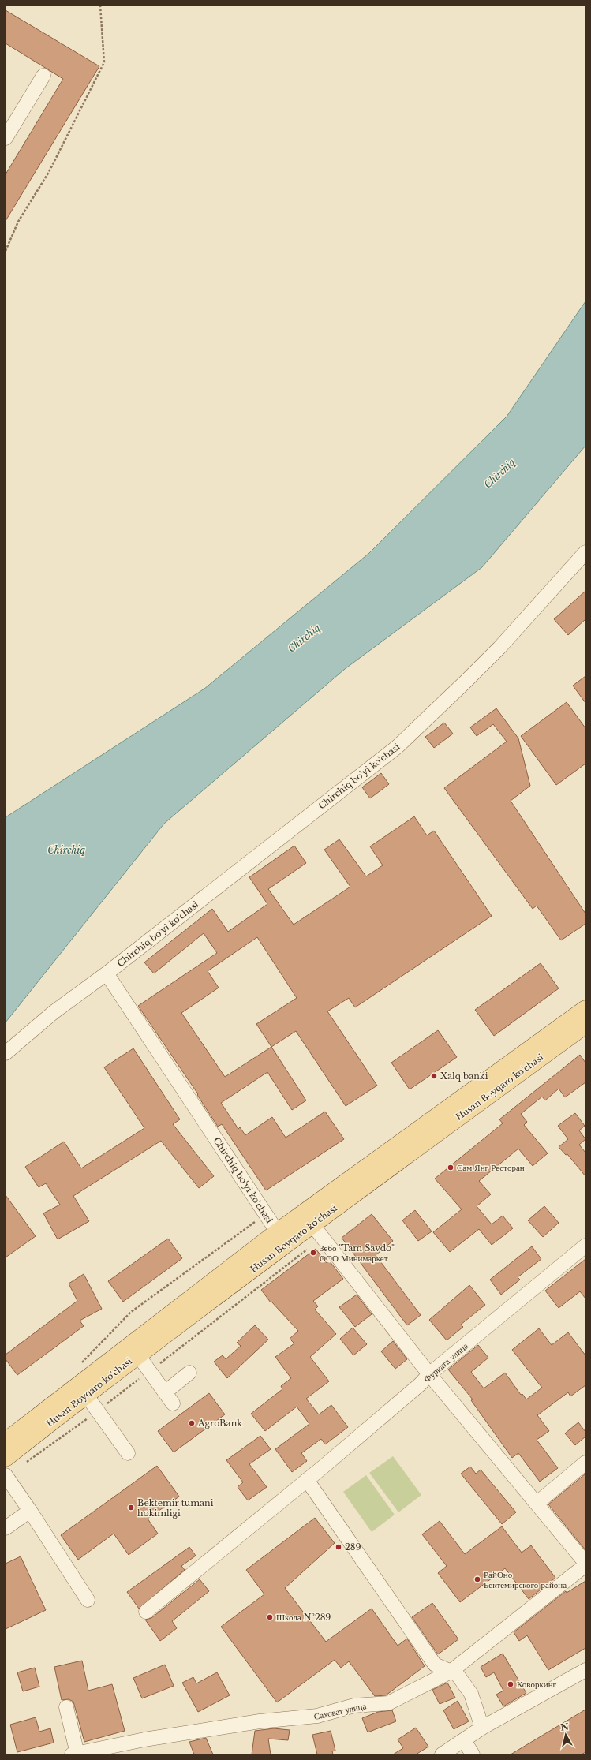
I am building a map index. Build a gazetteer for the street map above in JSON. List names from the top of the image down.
{
  "streets": {
    "main road": ["Husan Boyqaro ko'chasi"],
    "street": ["Chirchiq bo'yi ko'chasi", "Фурката улица", "Саховат улица"]
  },
  "crossings": [
    ["Chirchiq bo'yi ko'chasi", "Husan Boyqaro ko'chasi"]
  ],
  "water": ["Chirchiq"],
  "places": [
    "Xalq banki",
    "Сам Янг Ресторан",
    "Зебо \"Tam Savdo\" ООО Минимаркет",
    "AgroBank",
    "Bektemir tumani hokimligi",
    "289",
    "РайОно Бектемирского района",
    "Школа №289",
    "Коворкинг"
  ],
  "north": "top"
}
